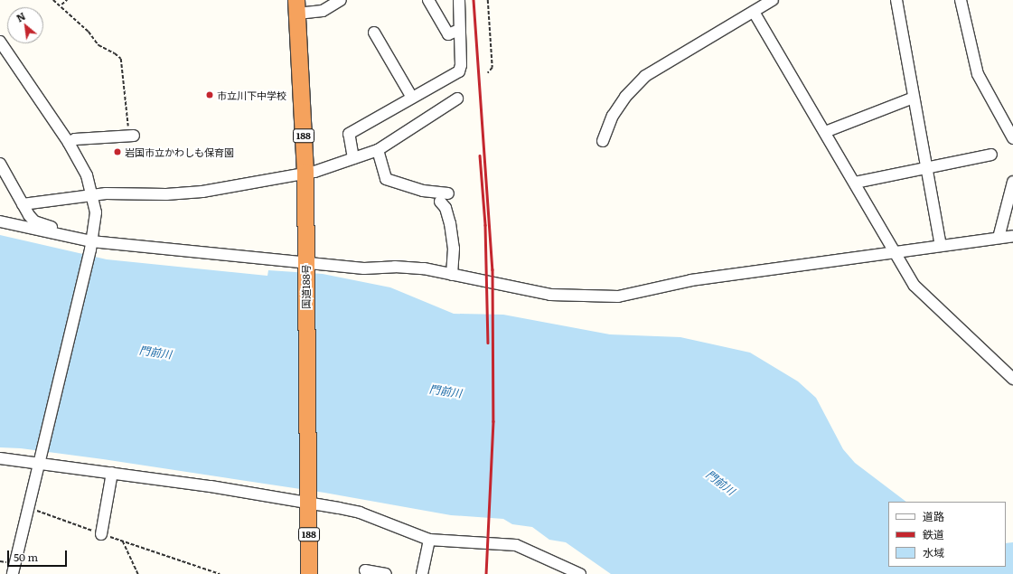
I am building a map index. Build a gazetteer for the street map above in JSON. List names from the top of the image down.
{
  "streets": {
    "highway": ["188", "国道188号"]
  },
  "water": ["門前川"],
  "places": ["市立川下中学校", "岩国市立かわしも保育園"],
  "legend": ["道路", "鉄道", "水域"],
  "scale_bar": "50 m",
  "north": "top left"
}
